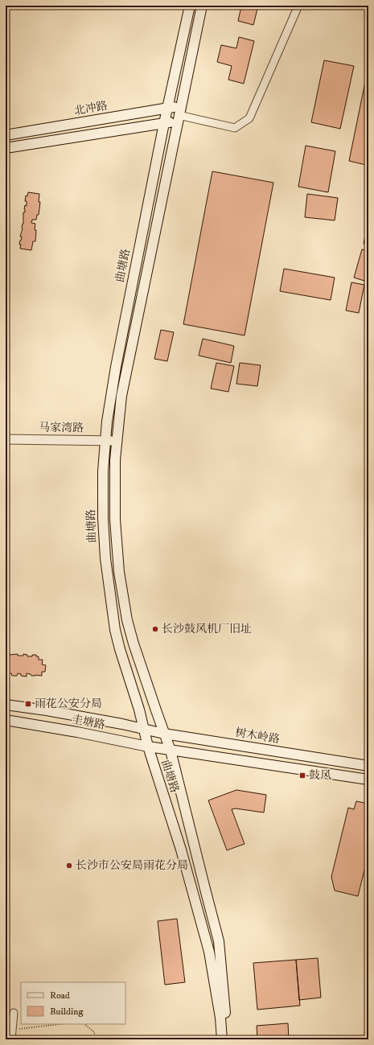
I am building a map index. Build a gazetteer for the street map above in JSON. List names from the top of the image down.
{
  "streets": {
    "main road": [
      "北冲路",
      "曲塘路",
      "圭塘路",
      "树木岭路"
    ],
    "street": ["马家湾路"]
  },
  "crossings": [
    ["北冲路", "曲塘路"],
    ["曲塘路", "马家湾路"],
    ["曲塘路", "圭塘路"],
    ["曲塘路", "树木岭路"],
    ["圭塘路", "树木岭路"]
  ],
  "places": {
    "other": ["长沙鼓风机厂旧址", "长沙市公安局雨花分局"],
    "transit": ["雨花公安分局", "鼓风"]
  },
  "legend": ["Road", "Building"]
}
